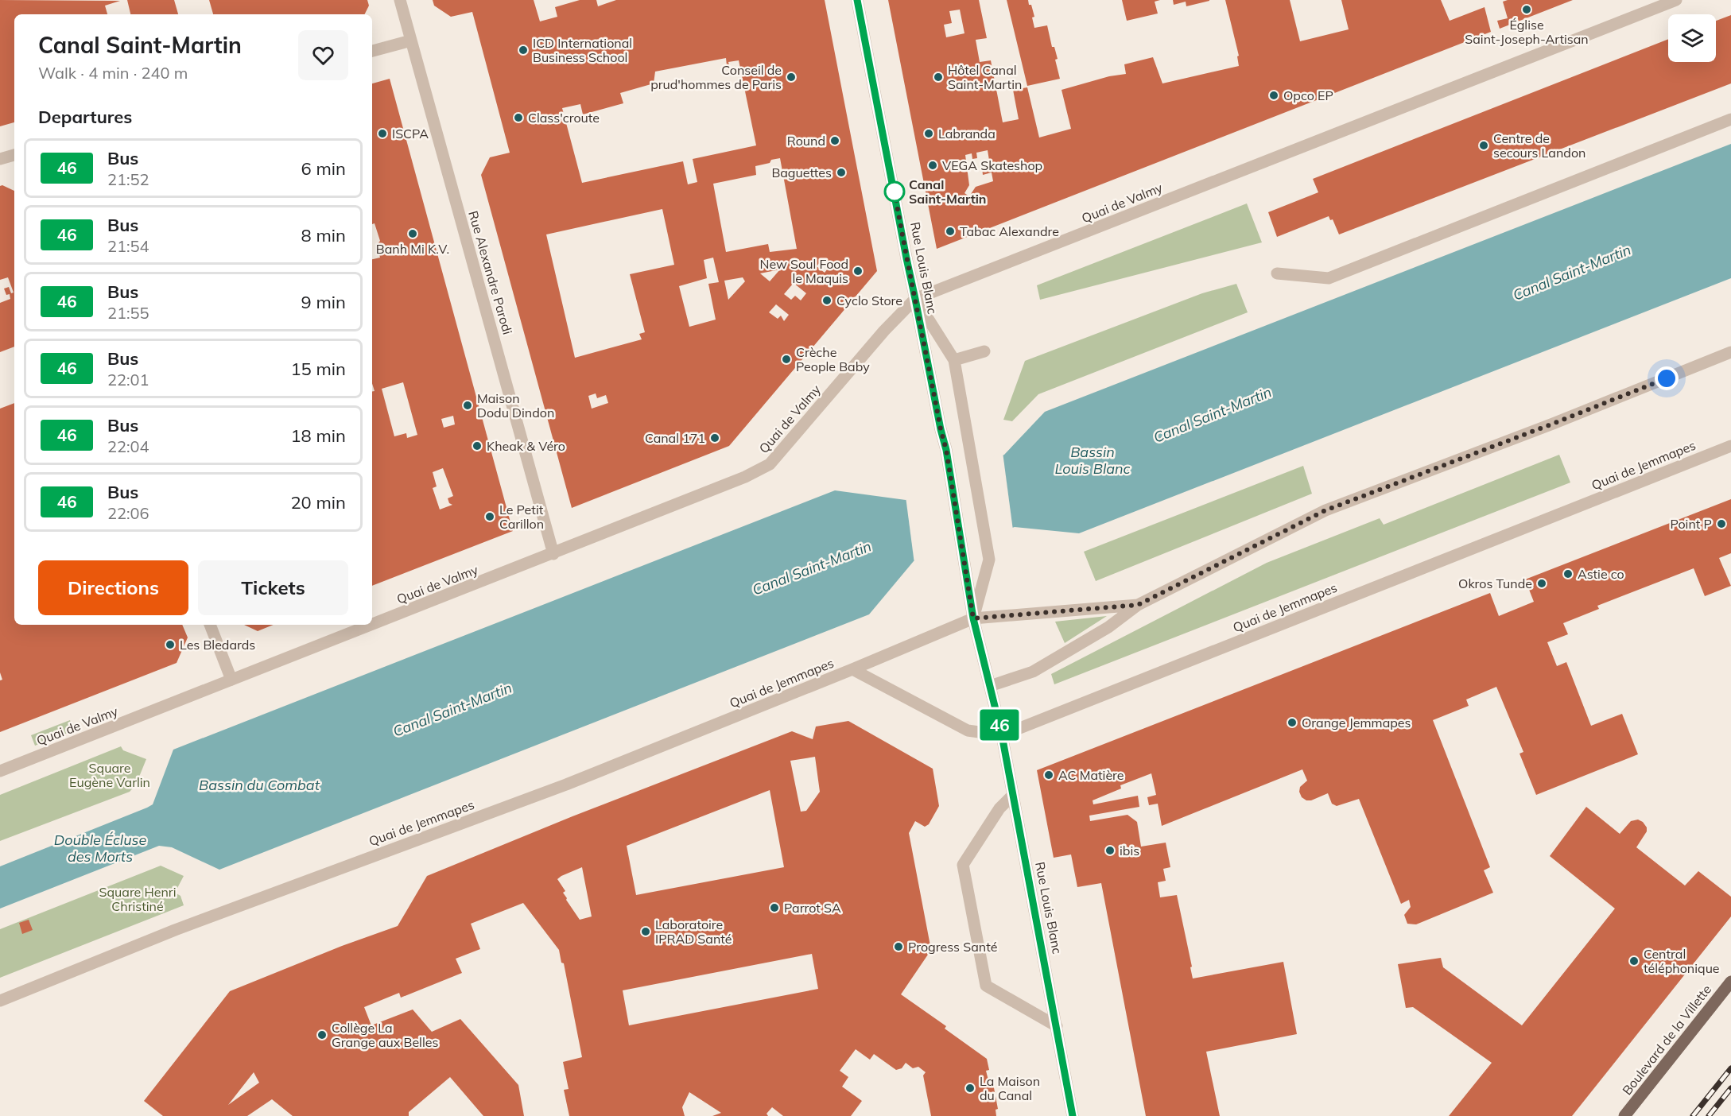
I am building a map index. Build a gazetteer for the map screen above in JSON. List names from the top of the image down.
{
  "streets": {
    "main road": ["Boulevard de la Villette"],
    "street": [
      "Quai de Valmy",
      "Rue Louis Blanc",
      "Rue Alexandre Parodi",
      "Quai de Jemmapes"
    ]
  },
  "crossings": [
    ["Quai de Valmy", "Rue Louis Blanc"],
    ["Quai de Valmy", "Rue Alexandre Parodi"],
    ["Rue Louis Blanc", "Quai de Jemmapes"]
  ],
  "water": [
    "Canal Saint-Martin",
    "Bassin Louis Blanc",
    "Bassin du Combat",
    "Double Écluse des Morts"
  ],
  "parks": ["Square Eugène Varlin", "Square Henri Christiné"],
  "places": [
    "Église Saint-Joseph-Artisan",
    "ICD International Business School",
    "Conseil de prud'hommes de Paris",
    "Hôtel Canal Saint-Martin",
    "Opco EP",
    "Class'croute",
    "ISCPA",
    "Labranda",
    "Round",
    "Centre de secours Landon",
    "VEGA Skateshop",
    "Baguettes",
    "Canal Saint-Martin",
    "Tabac Alexandre",
    "Banh Mi K.V.",
    "New Soul Food le Maquis",
    "Cyclo Store",
    "Crèche People Baby",
    "Maison Dodu Dindon",
    "Canal 171",
    "Kheak & Véro",
    "Le Petit Carillon",
    "Point P",
    "Astie co",
    "Okros Tunde",
    "Les Bledards",
    "Orange Jemmapes",
    "AC Matière",
    "ibis",
    "Parrot SA",
    "Laboratoire IPRAD Santé",
    "Progress Santé",
    "Central téléphonique",
    "Collège La Grange aux Belles",
    "La Maison du Canal"
  ],
  "lines": ["bus line 46"],
  "page": {
    "on_map": "46",
    "heading": [
      ["Canal Saint-Martin", "Walk · 4 min · 240 m"],
      "Departures"
    ],
    "list": [
      {
        "mark": "46",
        "name": "Bus",
        "note": "21:52",
        "value": "6 min"
      },
      {
        "mark": "46",
        "name": "Bus",
        "note": "21:54",
        "value": "8 min"
      },
      {
        "mark": "46",
        "name": "Bus",
        "note": "21:55",
        "value": "9 min"
      },
      {
        "mark": "46",
        "name": "Bus",
        "note": "22:01",
        "value": "15 min"
      },
      {
        "mark": "46",
        "name": "Bus",
        "note": "22:04",
        "value": "18 min"
      },
      {
        "mark": "46",
        "name": "Bus",
        "note": "22:06",
        "value": "20 min"
      }
    ],
    "buttons": ["Directions", "Tickets"]
  }
}
